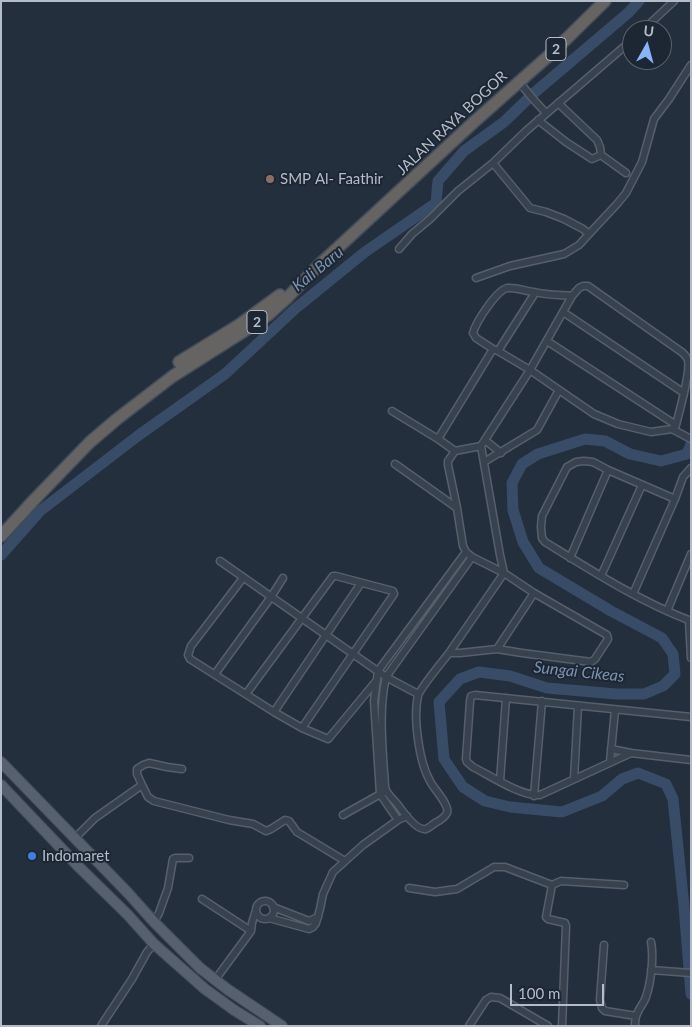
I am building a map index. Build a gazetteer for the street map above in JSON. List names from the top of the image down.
{
  "streets": {
    "highway": ["2", "JALAN RAYA BOGOR"]
  },
  "water": ["Kali Baru", "Sungai Cikeas"],
  "places": ["SMP Al- Faathir", "Indomaret"],
  "scale_bar": "100 m",
  "north": "top"
}
